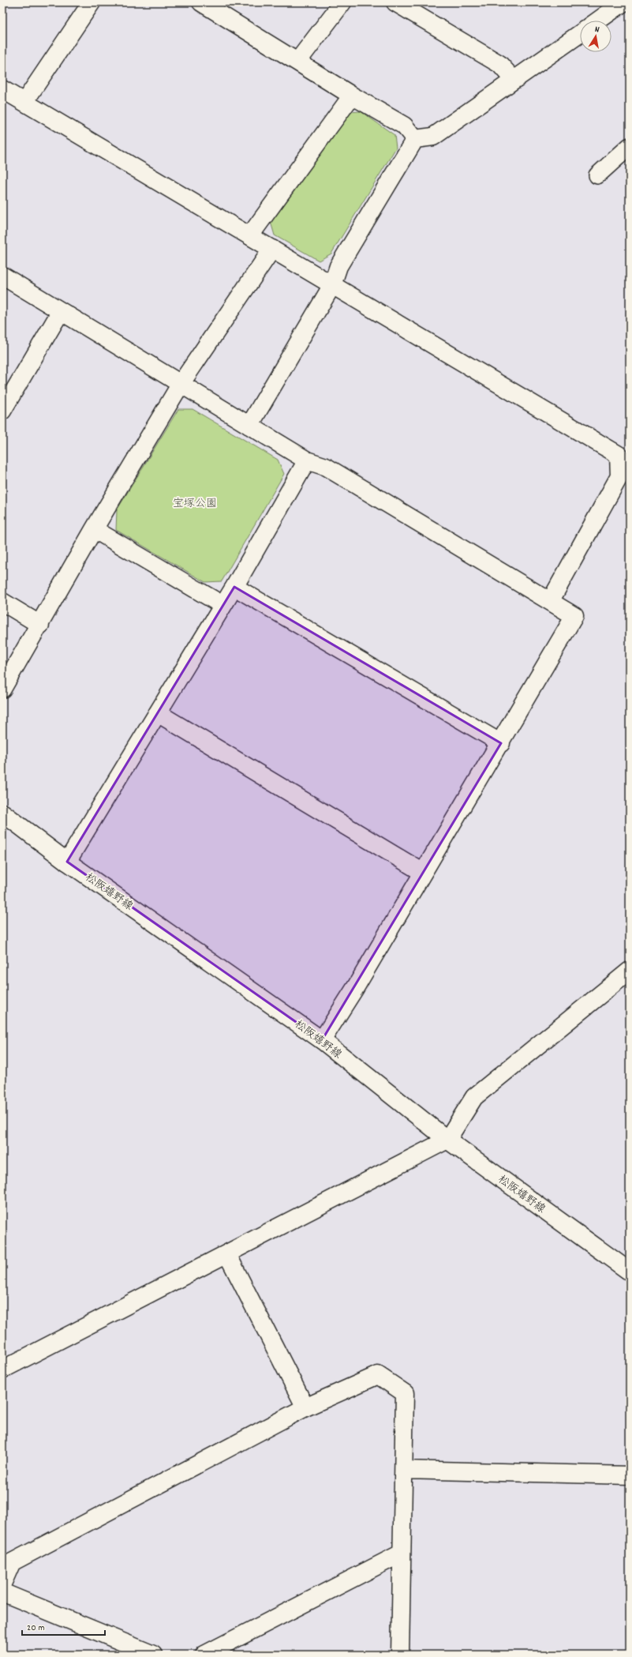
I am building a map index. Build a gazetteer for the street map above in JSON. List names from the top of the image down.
{
  "streets": {
    "street": ["松阪嬉野線"]
  },
  "parks": ["宝塚公園"],
  "scale_bar": "20 m",
  "north": "top"
}
